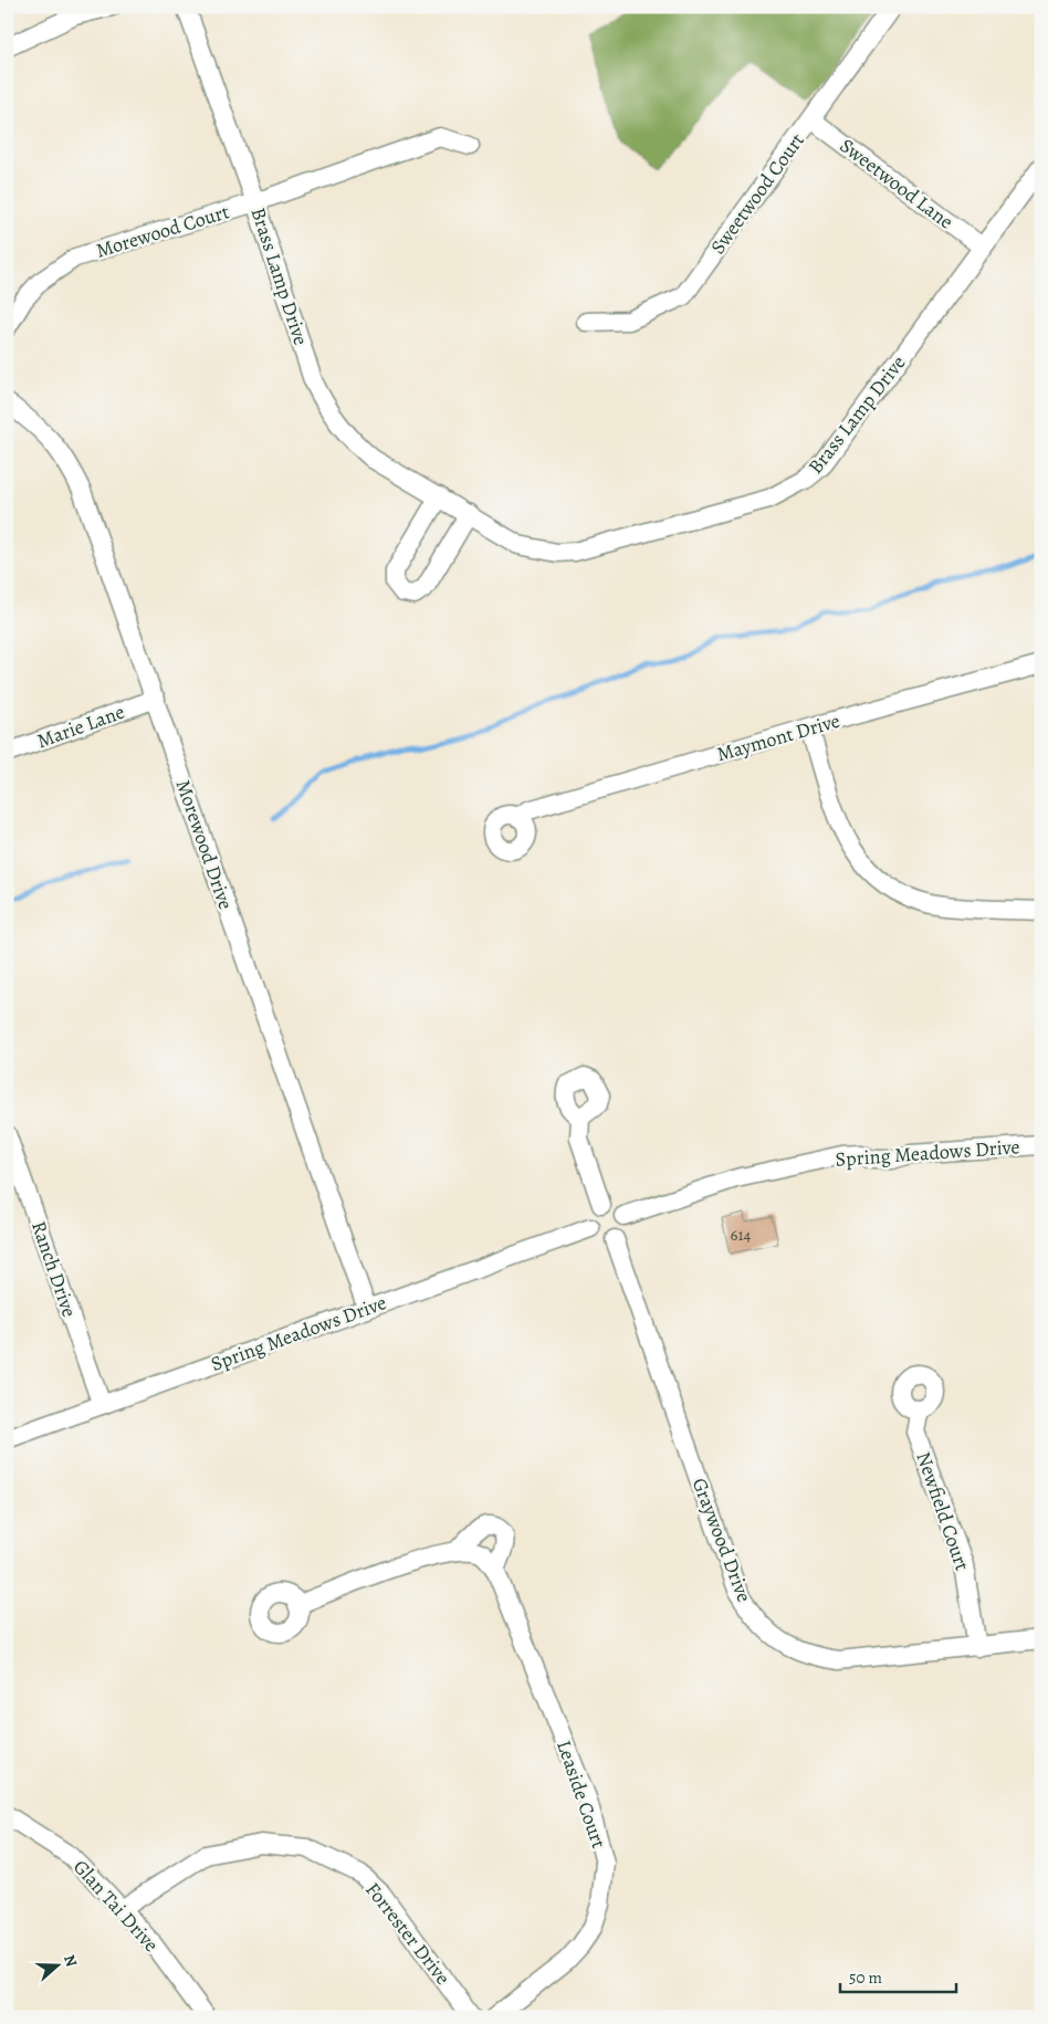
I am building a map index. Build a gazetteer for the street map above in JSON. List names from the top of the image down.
{
  "streets": {
    "street": [
      "Sweetwood Lane",
      "Sweetwood Court",
      "Morewood Court",
      "Brass Lamp Drive",
      "Marie Lane",
      "Maymont Drive",
      "Morewood Drive",
      "Spring Meadows Drive",
      "Ranch Drive",
      "Newfield Court",
      "Graywood Drive",
      "Leaside Court",
      "Glan Tai Drive",
      "Forrester Drive"
    ]
  },
  "crossings": [
    ["Sweetwood Lane", "Sweetwood Court"],
    ["Sweetwood Lane", "Brass Lamp Drive"],
    ["Morewood Court", "Brass Lamp Drive"],
    ["Marie Lane", "Morewood Drive"],
    ["Morewood Drive", "Spring Meadows Drive"],
    ["Spring Meadows Drive", "Ranch Drive"],
    ["Spring Meadows Drive", "Graywood Drive"],
    ["Newfield Court", "Graywood Drive"],
    ["Glan Tai Drive", "Forrester Drive"]
  ],
  "house_numbers": ["614"],
  "scale_bar": "50 m",
  "north": "right"
}
